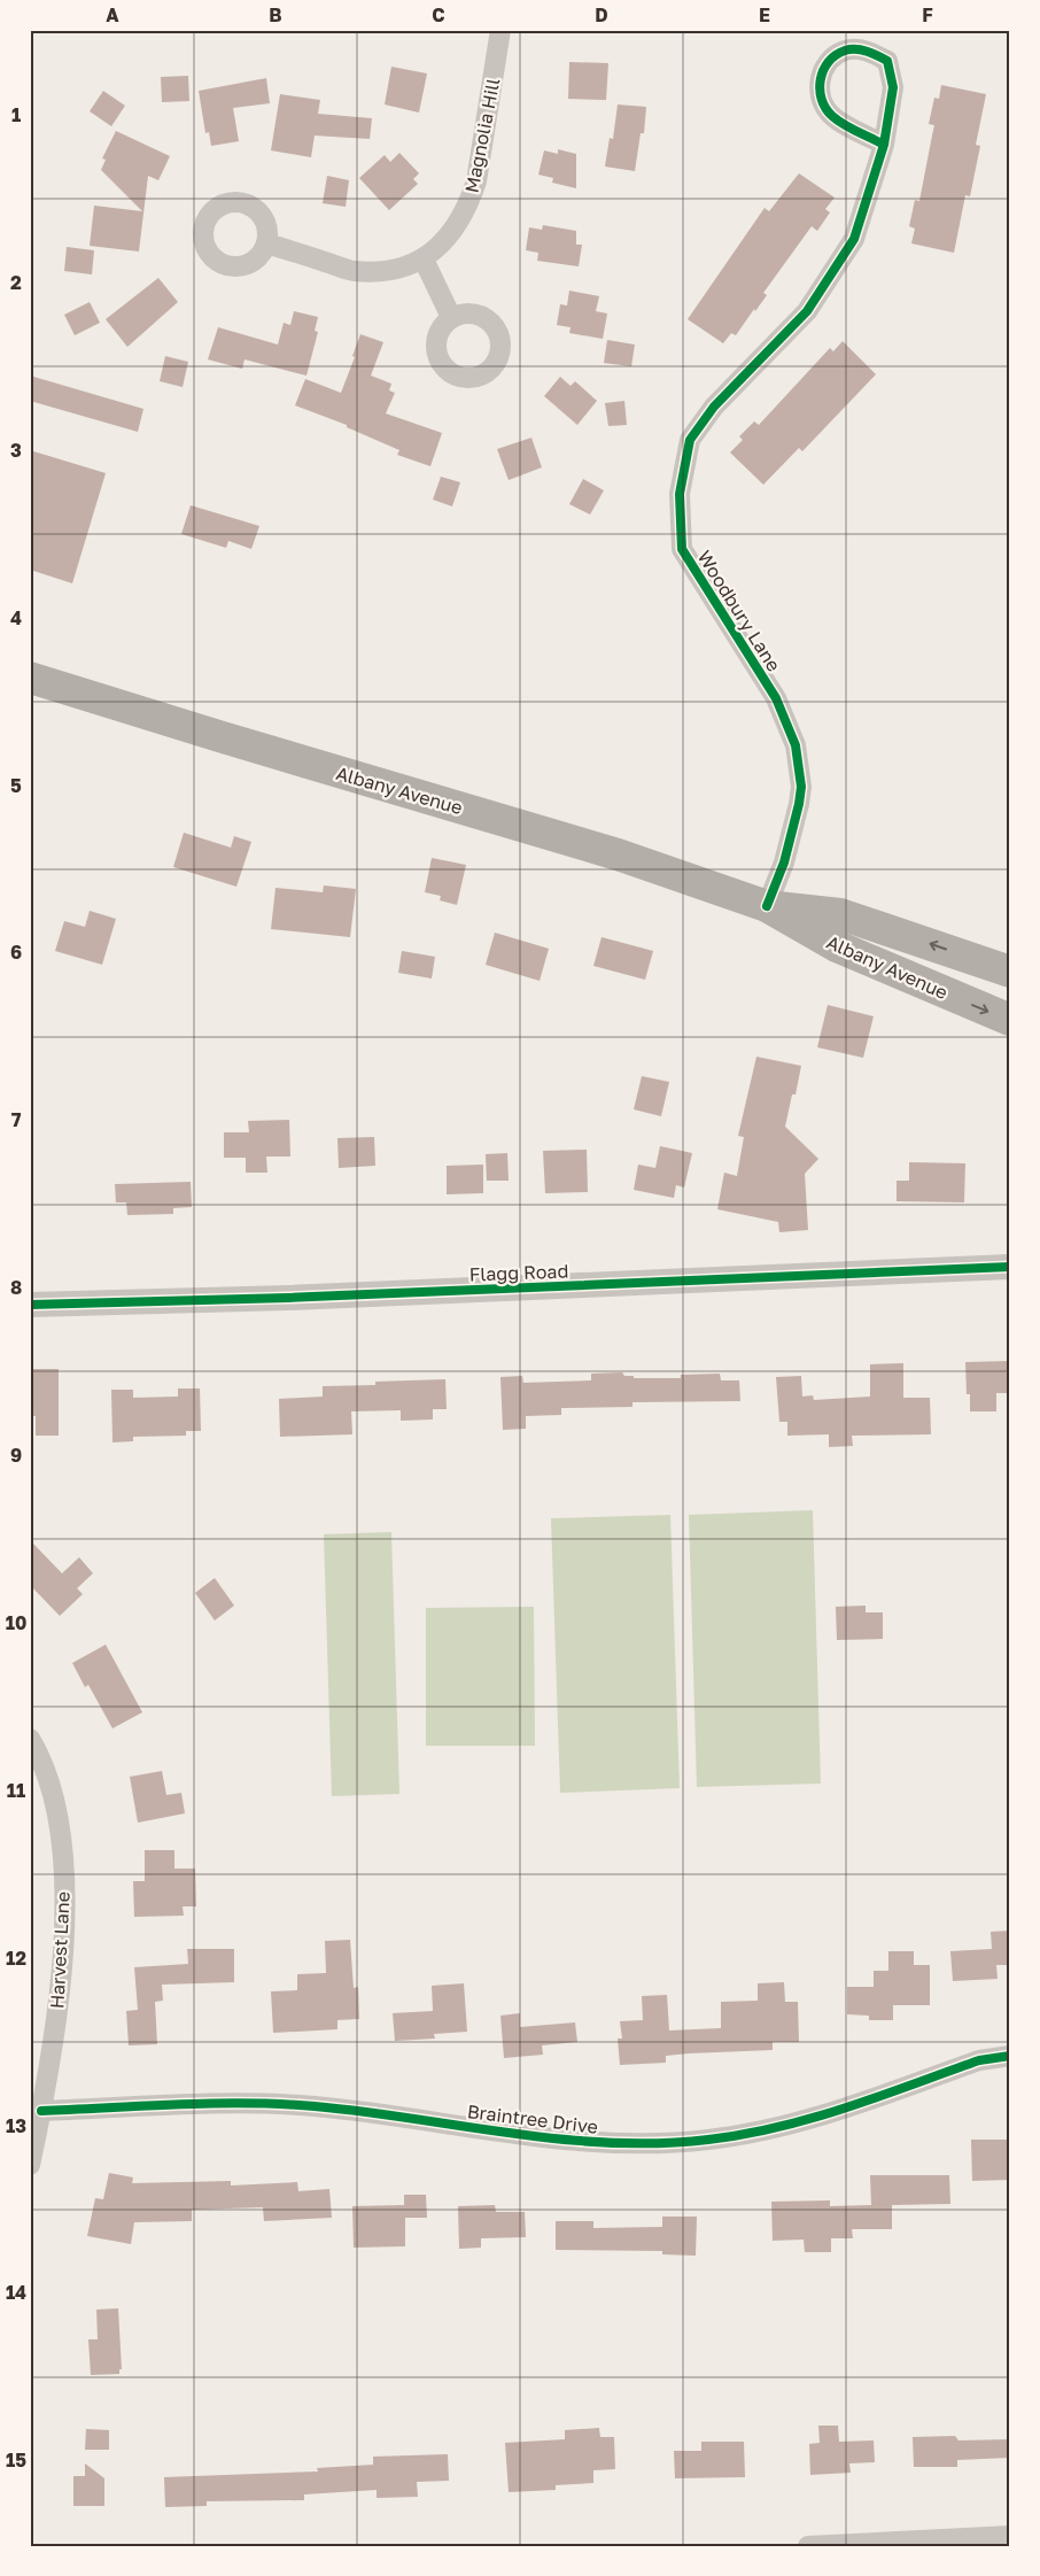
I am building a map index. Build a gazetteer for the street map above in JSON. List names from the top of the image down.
{
  "streets": {
    "highway": ["Albany Avenue"],
    "street": [
      "Magnolia Hill",
      "Woodbury Lane",
      "Flagg Road",
      "Harvest Lane",
      "Braintree Drive"
    ]
  },
  "crossings": [
    ["Woodbury Lane", "Albany Avenue"],
    ["Harvest Lane", "Braintree Drive"]
  ],
  "grid": {
    "columns": [
      "A",
      "B",
      "C",
      "D",
      "E",
      "F"
    ],
    "rows": [
      "1",
      "2",
      "3",
      "4",
      "5",
      "6",
      "7",
      "8",
      "9",
      "10",
      "11",
      "12",
      "13",
      "14",
      "15"
    ]
  }
}
